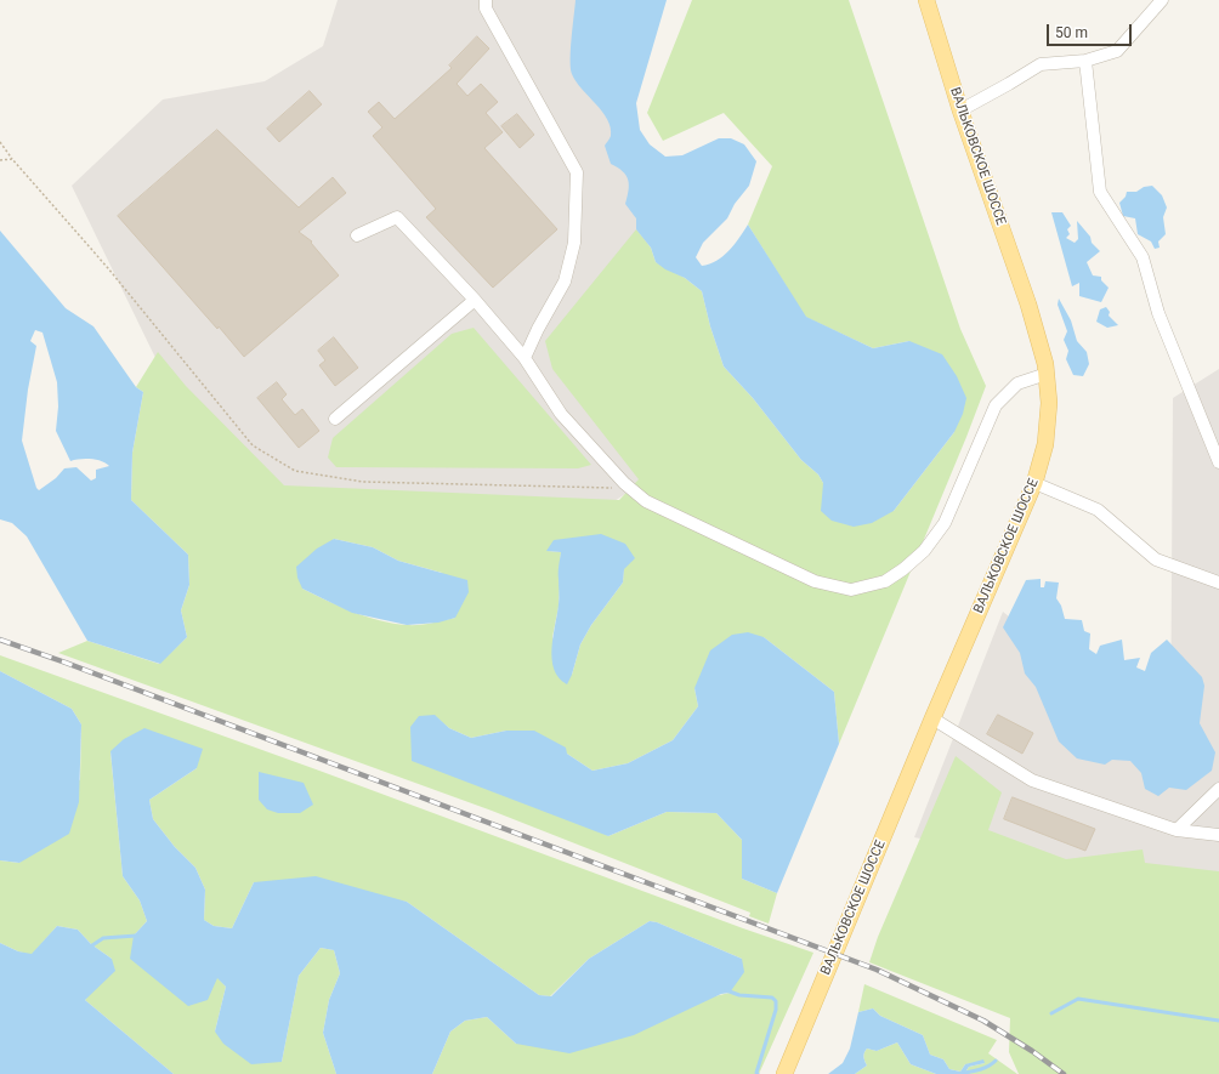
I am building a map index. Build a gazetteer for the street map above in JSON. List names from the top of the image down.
{
  "streets": {
    "main road": ["ВАЛЬКОВСКОЕ ШОССЕ"]
  },
  "scale_bar": "50 m"
}
